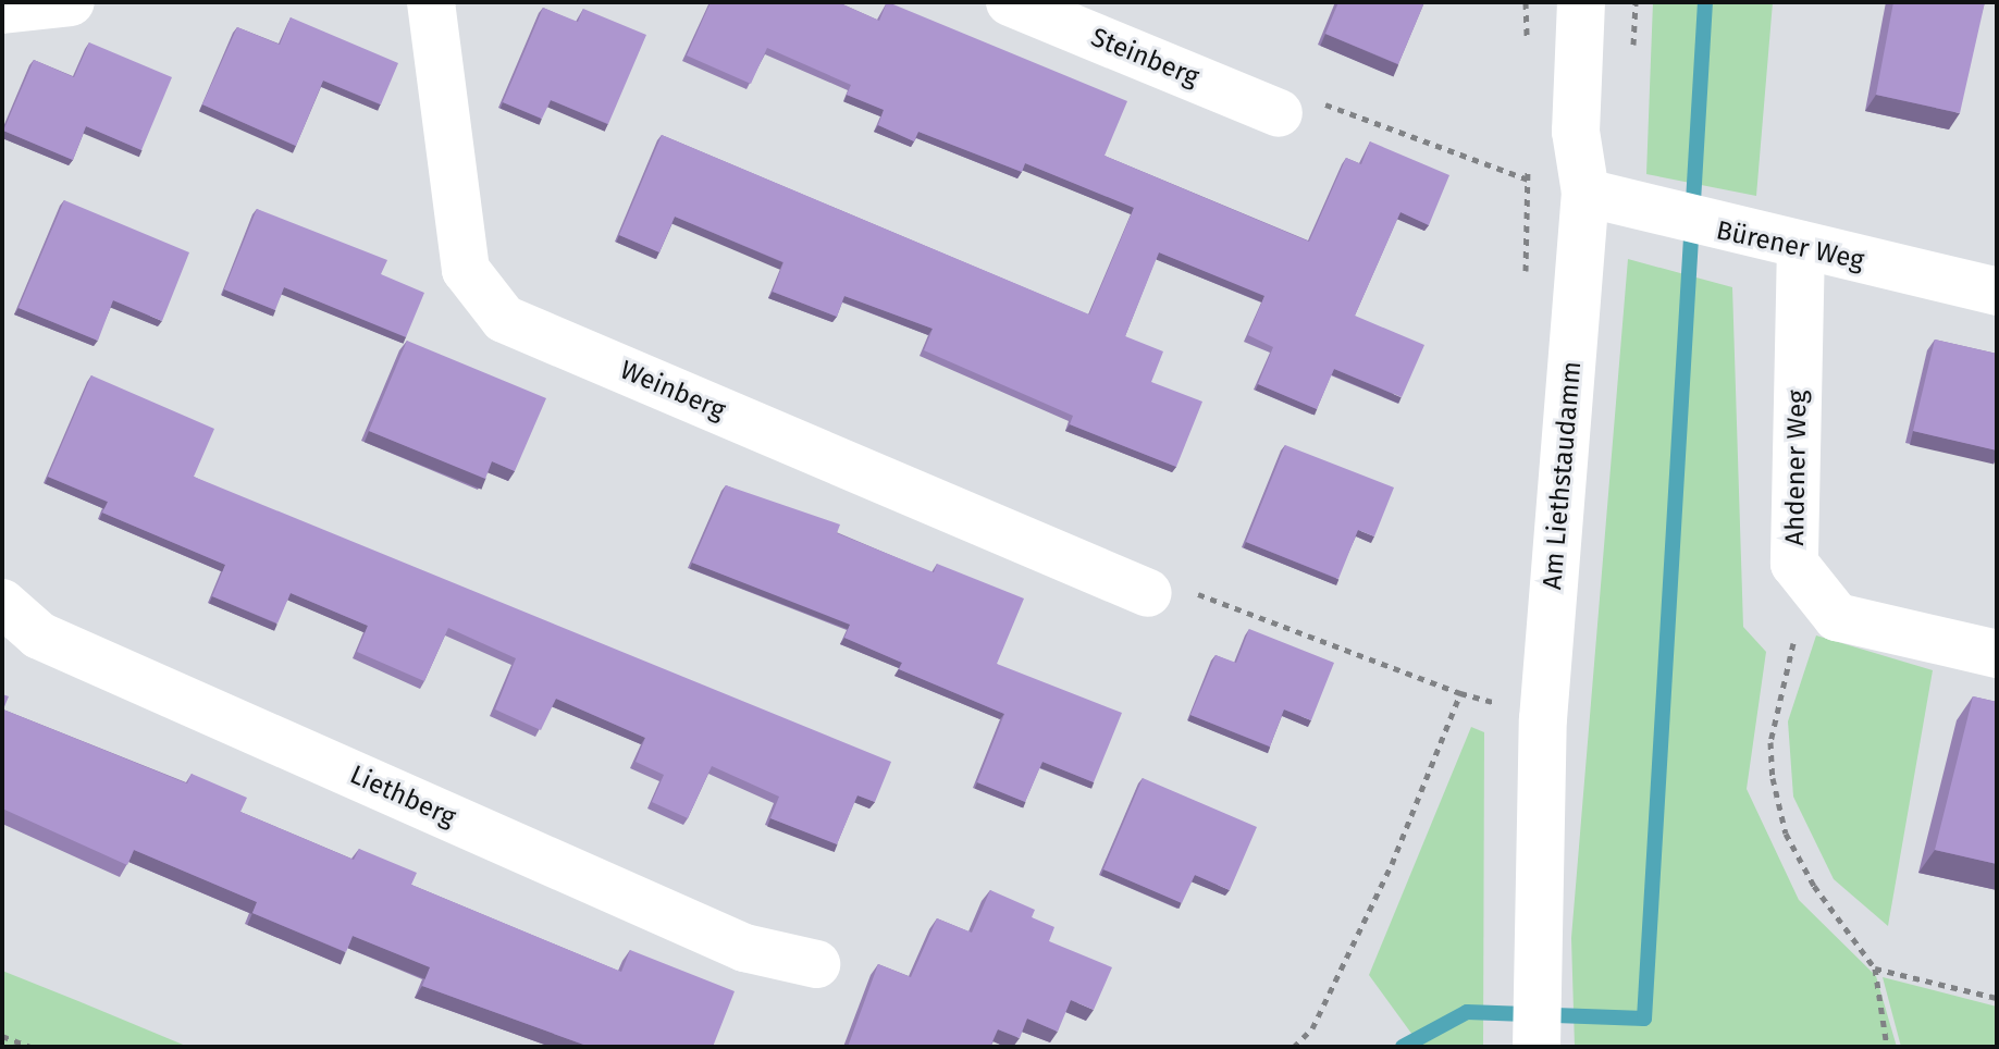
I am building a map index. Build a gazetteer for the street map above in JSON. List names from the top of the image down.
{
  "streets": {
    "street": [
      "Steinberg",
      "Bürener Weg",
      "Weinberg",
      "Ahdener Weg",
      "Am Liethstaudamm",
      "Liethberg"
    ]
  },
  "crossings": [
    ["Bürener Weg", "Ahdener Weg"],
    ["Bürener Weg", "Am Liethstaudamm"]
  ]
}
